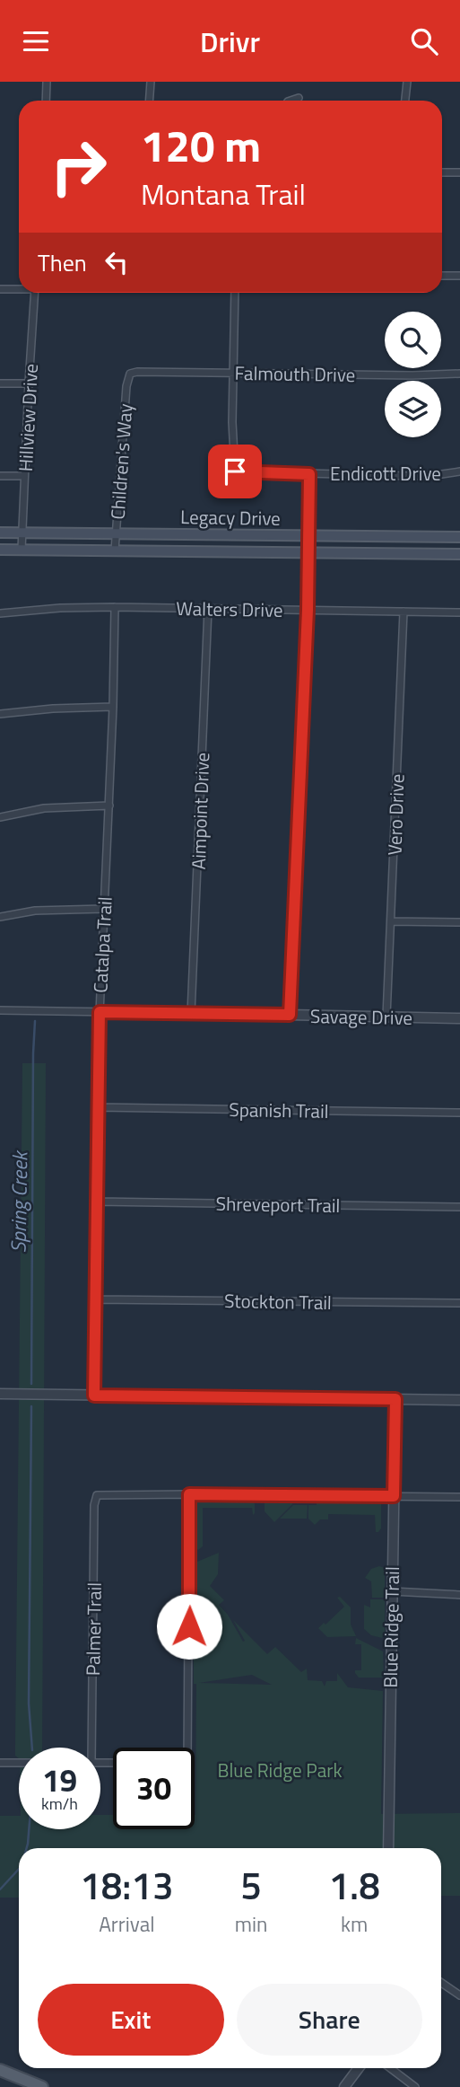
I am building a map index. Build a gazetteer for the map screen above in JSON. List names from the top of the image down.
{
  "streets": {
    "main road": ["Legacy Drive"],
    "street": [
      "Falmouth Drive",
      "Hillview Drive",
      "Children's Way",
      "Endicott Drive",
      "Walters Drive",
      "Aimpoint Drive",
      "Vero Drive",
      "Catalpa Trail",
      "Savage Drive",
      "Spanish Trail",
      "Shreveport Trail",
      "Stockton Trail",
      "Blue Ridge Trail",
      "Palmer Trail"
    ]
  },
  "crossings": [
    ["Falmouth Drive", "Children's Way"],
    ["Falmouth Drive", "Endicott Drive"],
    ["Hillview Drive", "Legacy Drive"],
    ["Children's Way", "Legacy Drive"],
    ["Walters Drive", "Aimpoint Drive"],
    ["Walters Drive", "Vero Drive"],
    ["Walters Drive", "Catalpa Trail"],
    ["Aimpoint Drive", "Savage Drive"],
    ["Vero Drive", "Savage Drive"],
    ["Catalpa Trail", "Savage Drive"],
    ["Catalpa Trail", "Spanish Trail"],
    ["Catalpa Trail", "Shreveport Trail"],
    ["Catalpa Trail", "Stockton Trail"]
  ],
  "water": ["Spring Creek"],
  "parks": ["Blue Ridge Park"],
  "page": {
    "header": "Drivr",
    "turn": ["120 m", "Montana Trail"],
    "then": "Then",
    "speed": "19 km/h",
    "limit": "30",
    "eta": [
      "18:13",
      "Arrival",
      "5",
      "min",
      "1.8",
      "km"
    ],
    "buttons": ["Exit", "Share"]
  }
}
